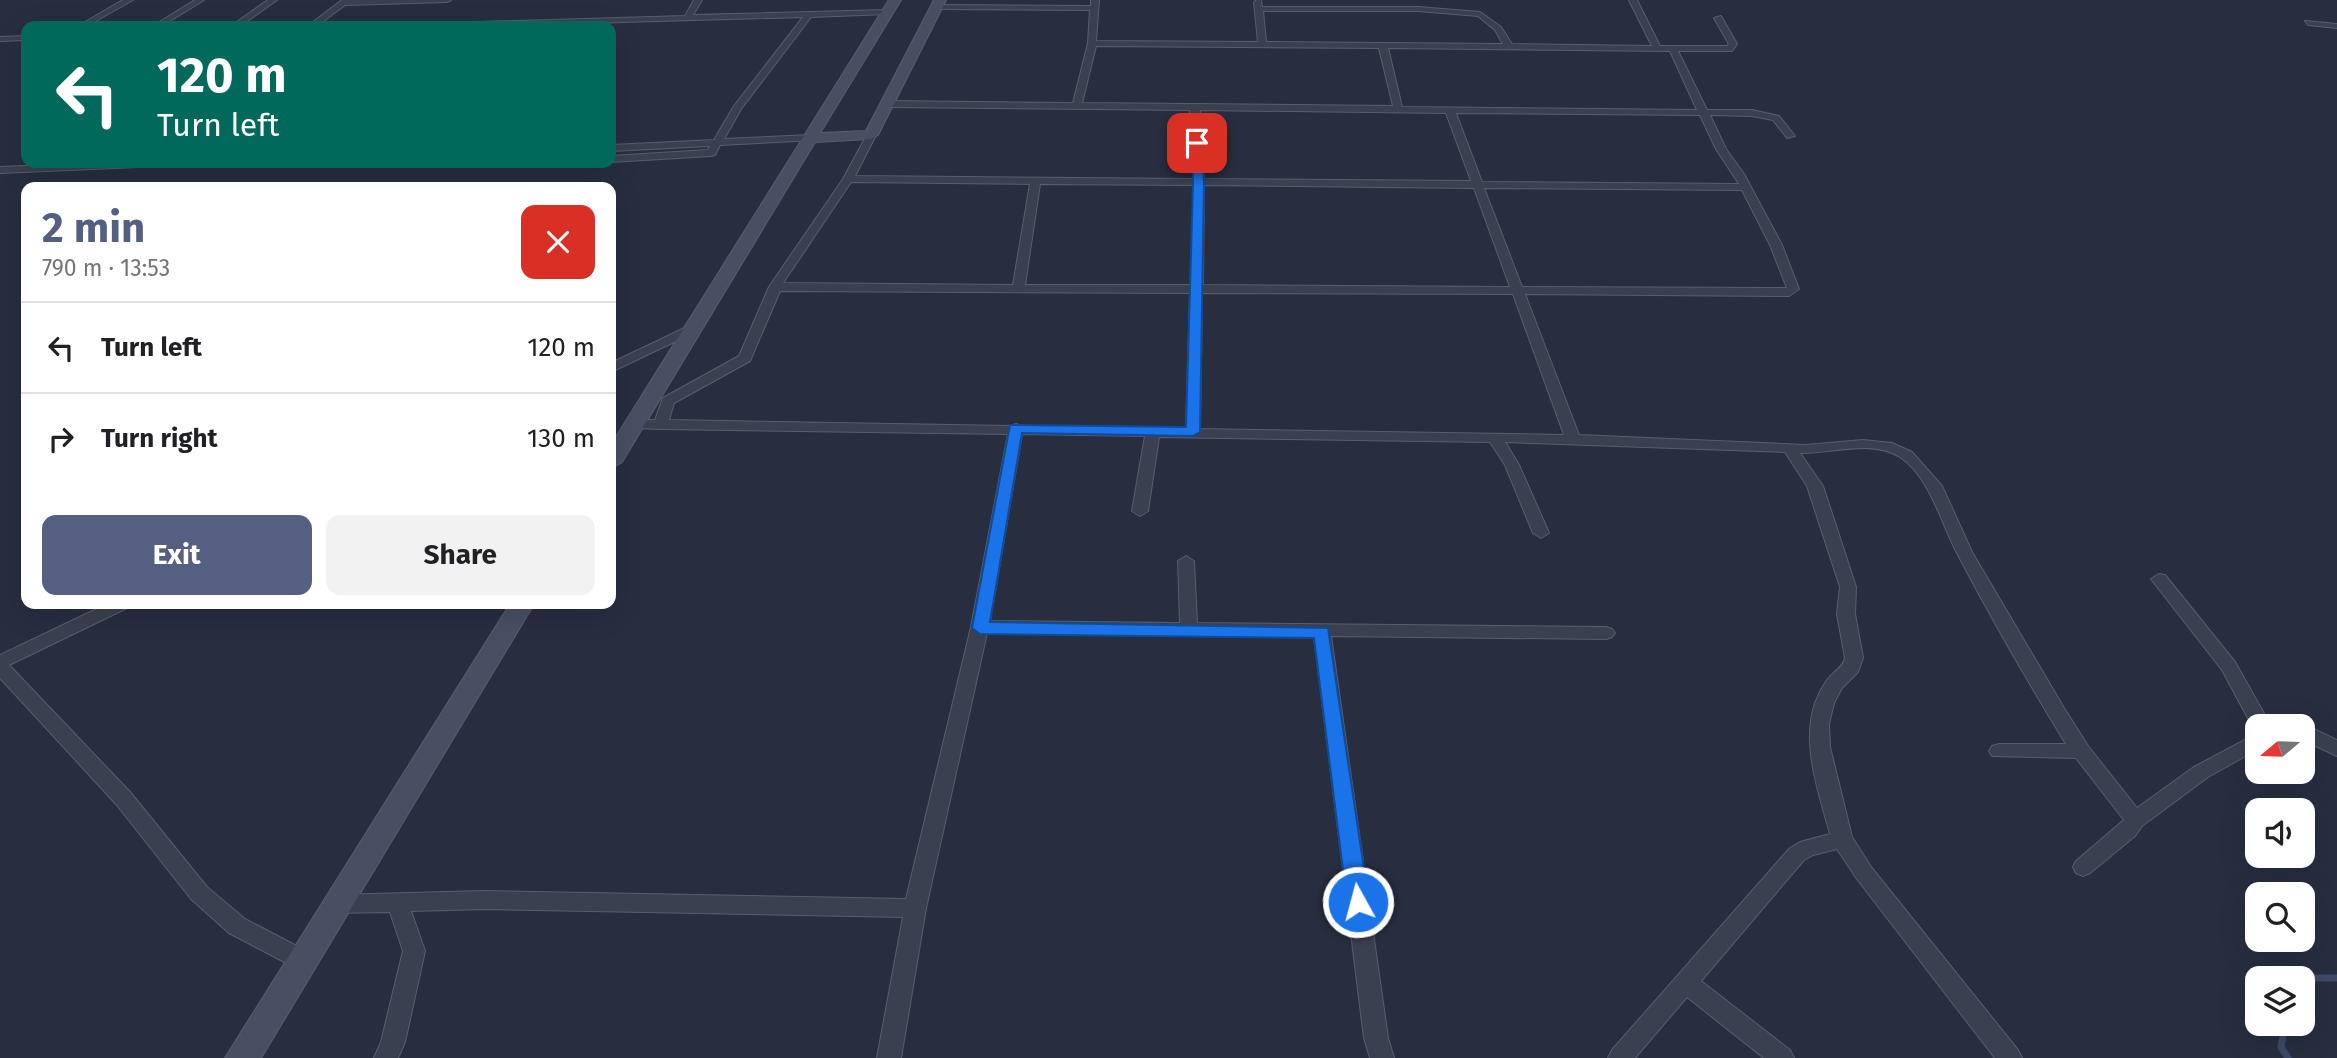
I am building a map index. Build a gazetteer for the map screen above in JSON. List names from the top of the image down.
{
  "north": "left",
  "page": {
    "turn": ["120 m", "Turn left"],
    "heading": ["2 min", "790 m · 13:53"],
    "list": [
      {
        "name": "Turn left",
        "value": "120 m"
      },
      {
        "name": "Turn right",
        "value": "130 m"
      }
    ],
    "buttons": ["Exit", "Share"]
  }
}
